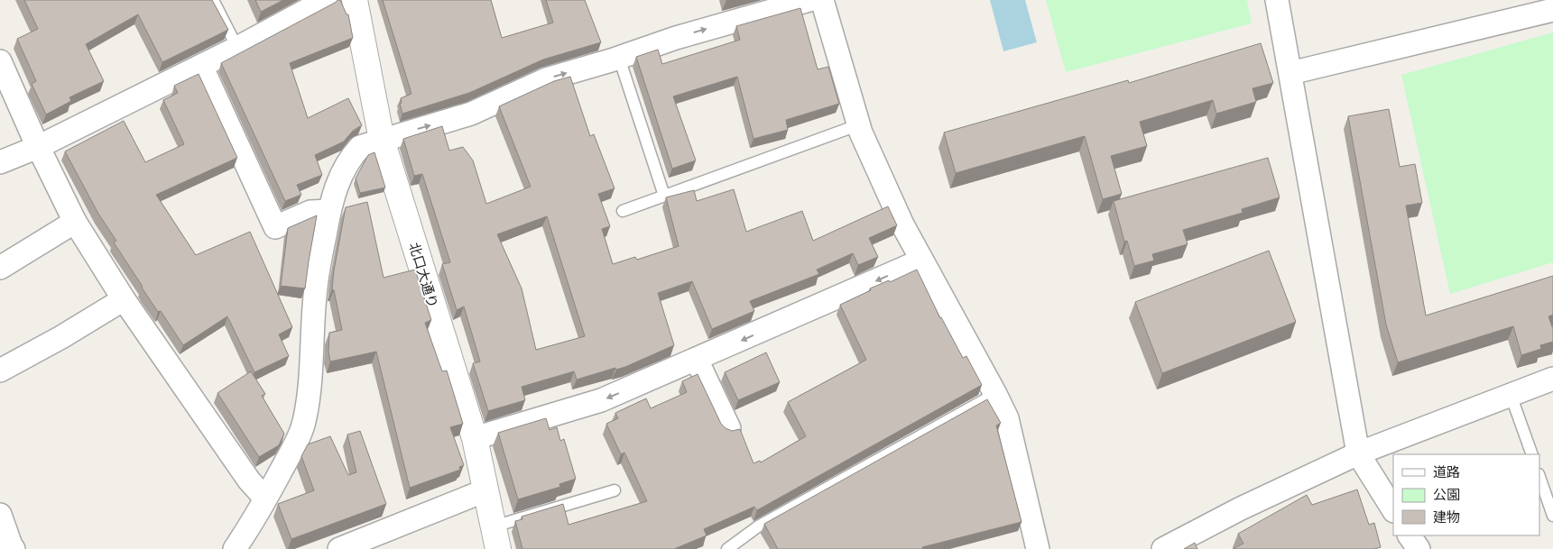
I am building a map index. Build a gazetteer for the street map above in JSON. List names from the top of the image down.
{
  "streets": {
    "street": ["北口大通り"]
  },
  "legend": ["道路", "公園", "建物"]
}
